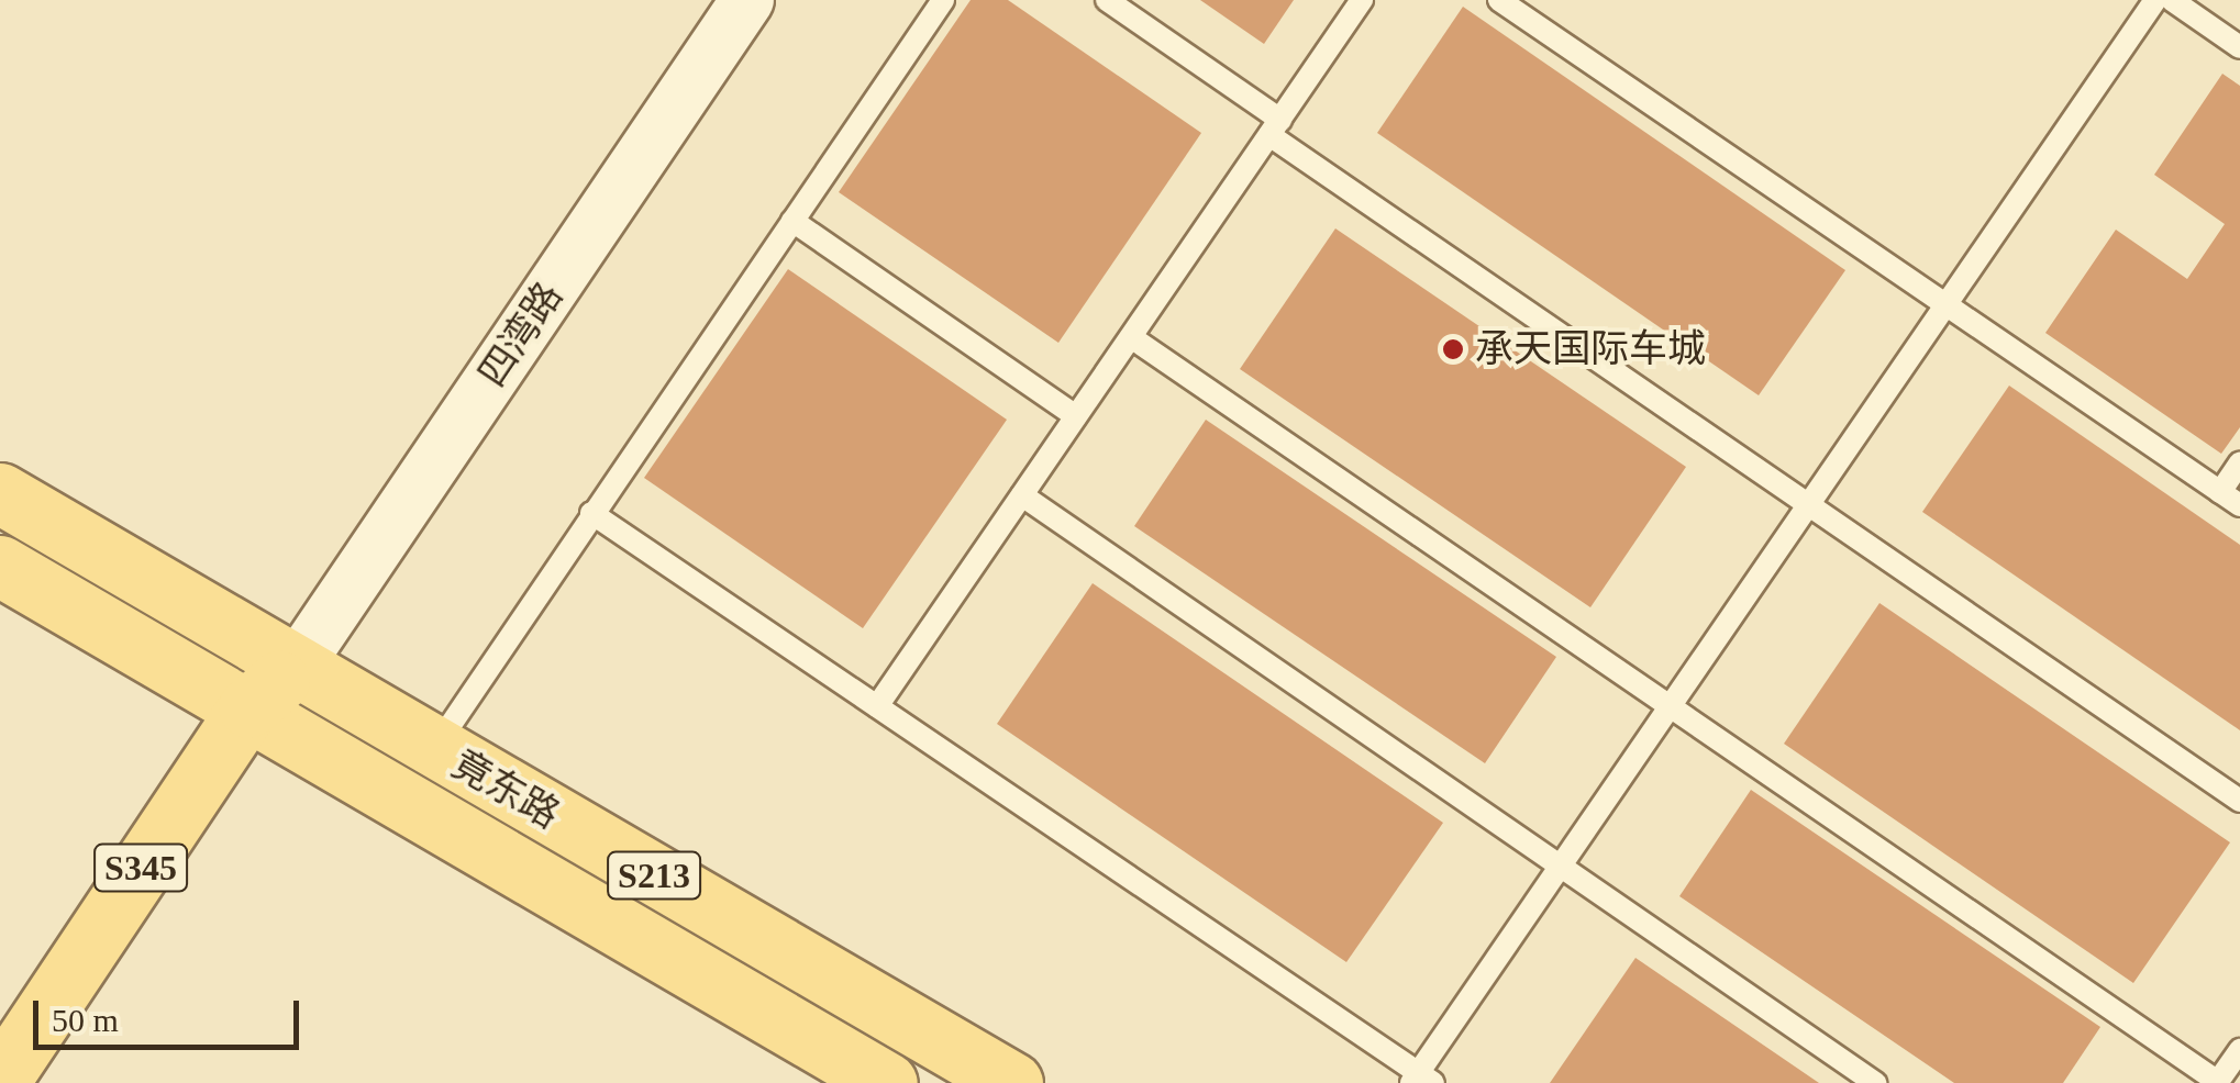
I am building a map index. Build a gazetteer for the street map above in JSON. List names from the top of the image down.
{
  "streets": {
    "main road": ["竟东路", "S345", "S213"],
    "street": ["四湾路"]
  },
  "crossings": [
    ["四湾路", "竟东路"],
    ["四湾路", "S345"],
    ["竟东路", "S345"]
  ],
  "places": ["承天国际车城"],
  "scale_bar": "50 m"
}
